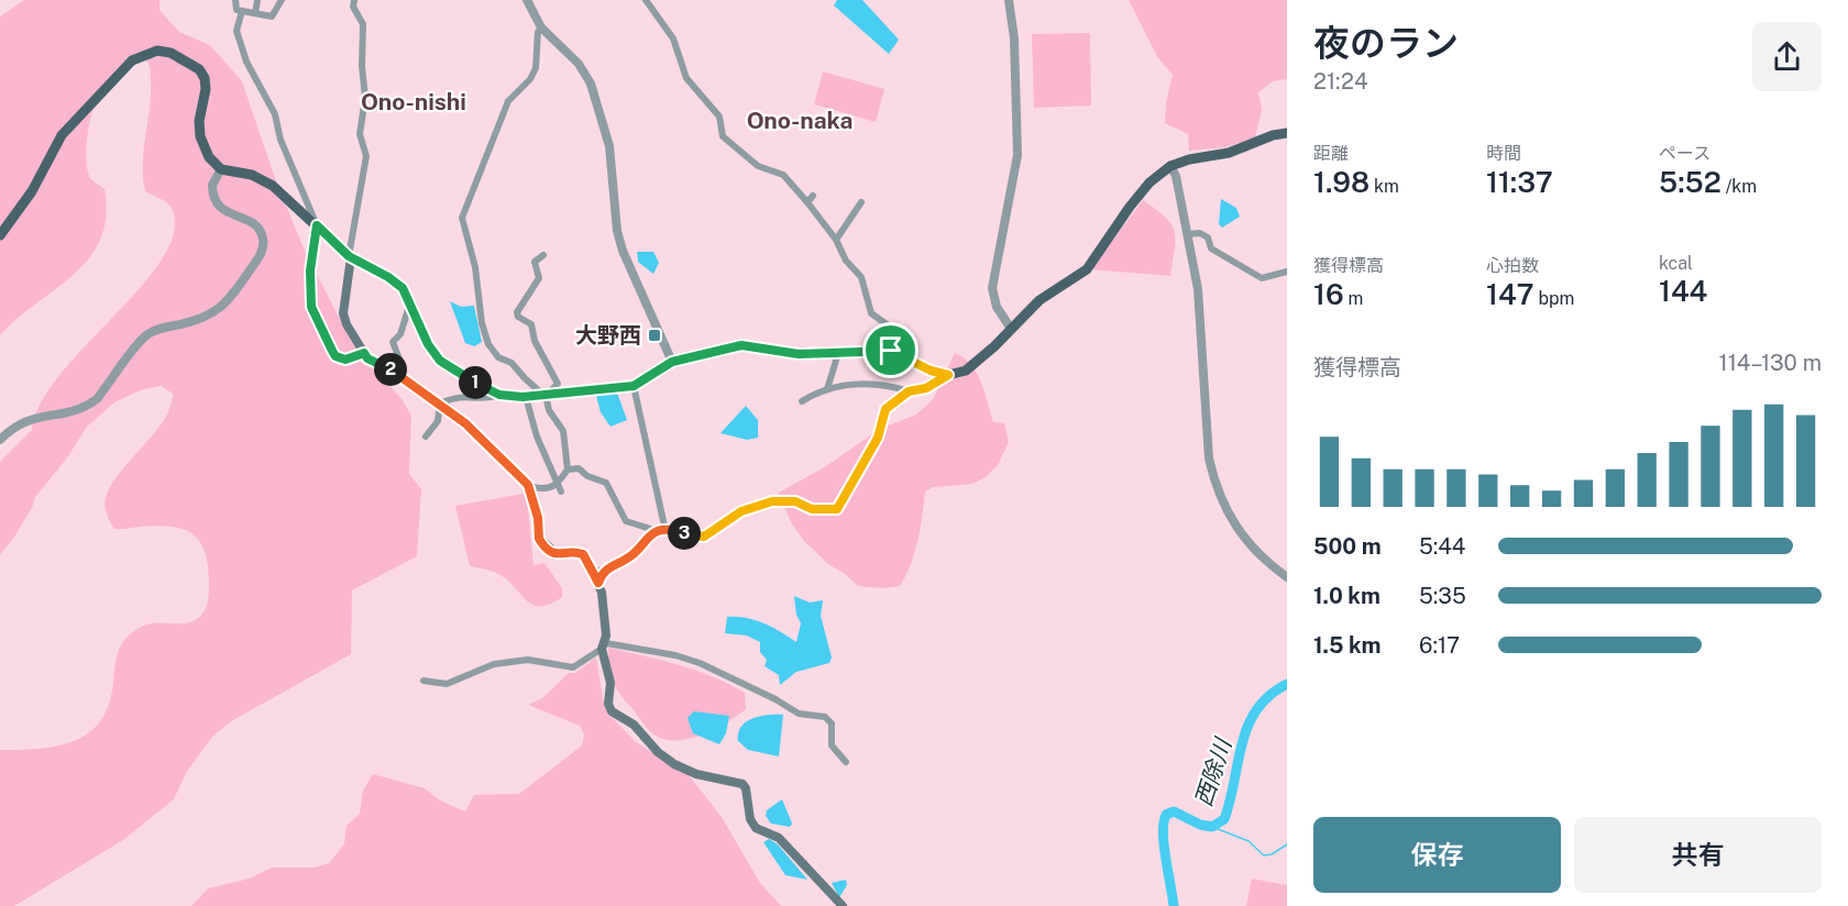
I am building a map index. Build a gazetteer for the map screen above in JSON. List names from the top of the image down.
{
  "districts": ["Ono-nishi", "Ono-naka"],
  "water": ["西除川"],
  "places": {
    "transit": ["大野西"]
  },
  "page": {
    "heading": ["夜のラン", "21:24"],
    "stats": [
      ["距離", "1.98 km"],
      ["時間", "11:37"],
      ["ペース", "5:52 /km"],
      ["獲得標高", "16 m"],
      ["心拍数", "147 bpm"],
      ["kcal", "144"]
    ],
    "chart": ["獲得標高", "114–130 m"],
    "pins": ["2", "1", "3"],
    "list": [
      {
        "name": "500 m",
        "note": "5:44"
      },
      {
        "name": "1.0 km",
        "note": "5:35"
      },
      {
        "name": "1.5 km",
        "note": "6:17"
      }
    ],
    "buttons": ["保存", "共有"]
  }
}
